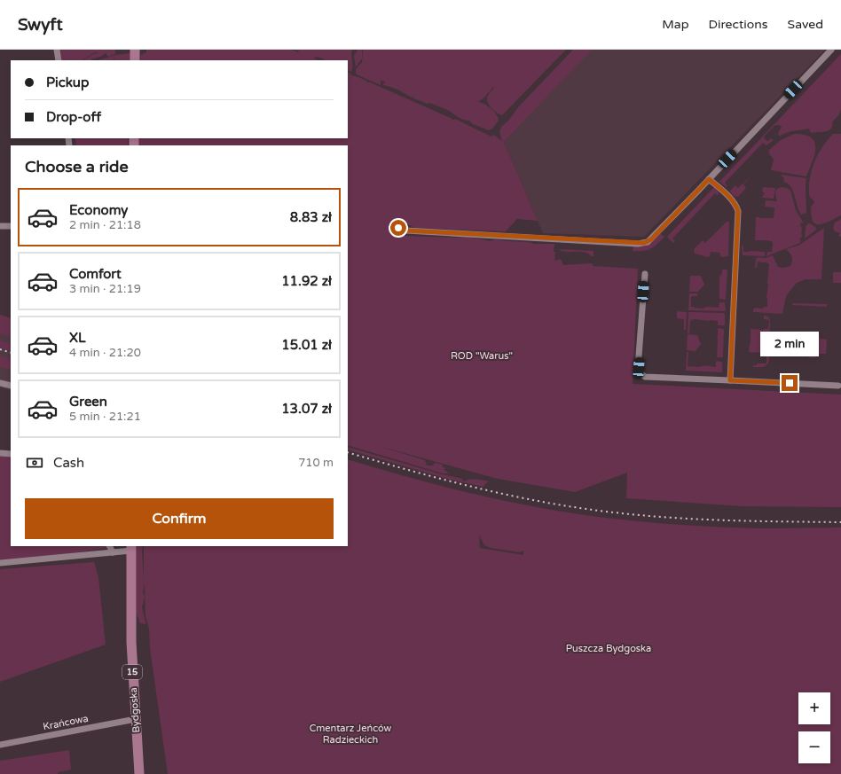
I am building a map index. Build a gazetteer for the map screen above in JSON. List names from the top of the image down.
{
  "streets": {
    "main road": ["15", "Bydgoska"],
    "street": ["Krańcowa"]
  },
  "crossings": [
    ["Bydgoska", "Krańcowa"]
  ],
  "parks": ["ROD \"Warus\"", "Puszcza Bydgoska", "Cmentarz Jeńców Radzieckich"],
  "page": {
    "header": "Swyft",
    "nav": ["Map", "Directions", "Saved"],
    "banner": ["Pickup", "Drop-off"],
    "heading": "Choose a ride",
    "list": [
      {
        "name": "Economy",
        "note": "2 min · 21:18",
        "value": "8.83 zł"
      },
      {
        "name": "Comfort",
        "note": "3 min · 21:19",
        "value": "11.92 zł"
      },
      {
        "name": "XL",
        "note": "4 min · 21:20",
        "value": "15.01 zł"
      },
      {
        "name": "Green",
        "note": "5 min · 21:21",
        "value": "13.07 zł"
      }
    ],
    "bubble": "2 min",
    "pay": ["Cash", "710 m"],
    "buttons": "Confirm",
    "map_buttons": ["+", "−"]
  }
}
